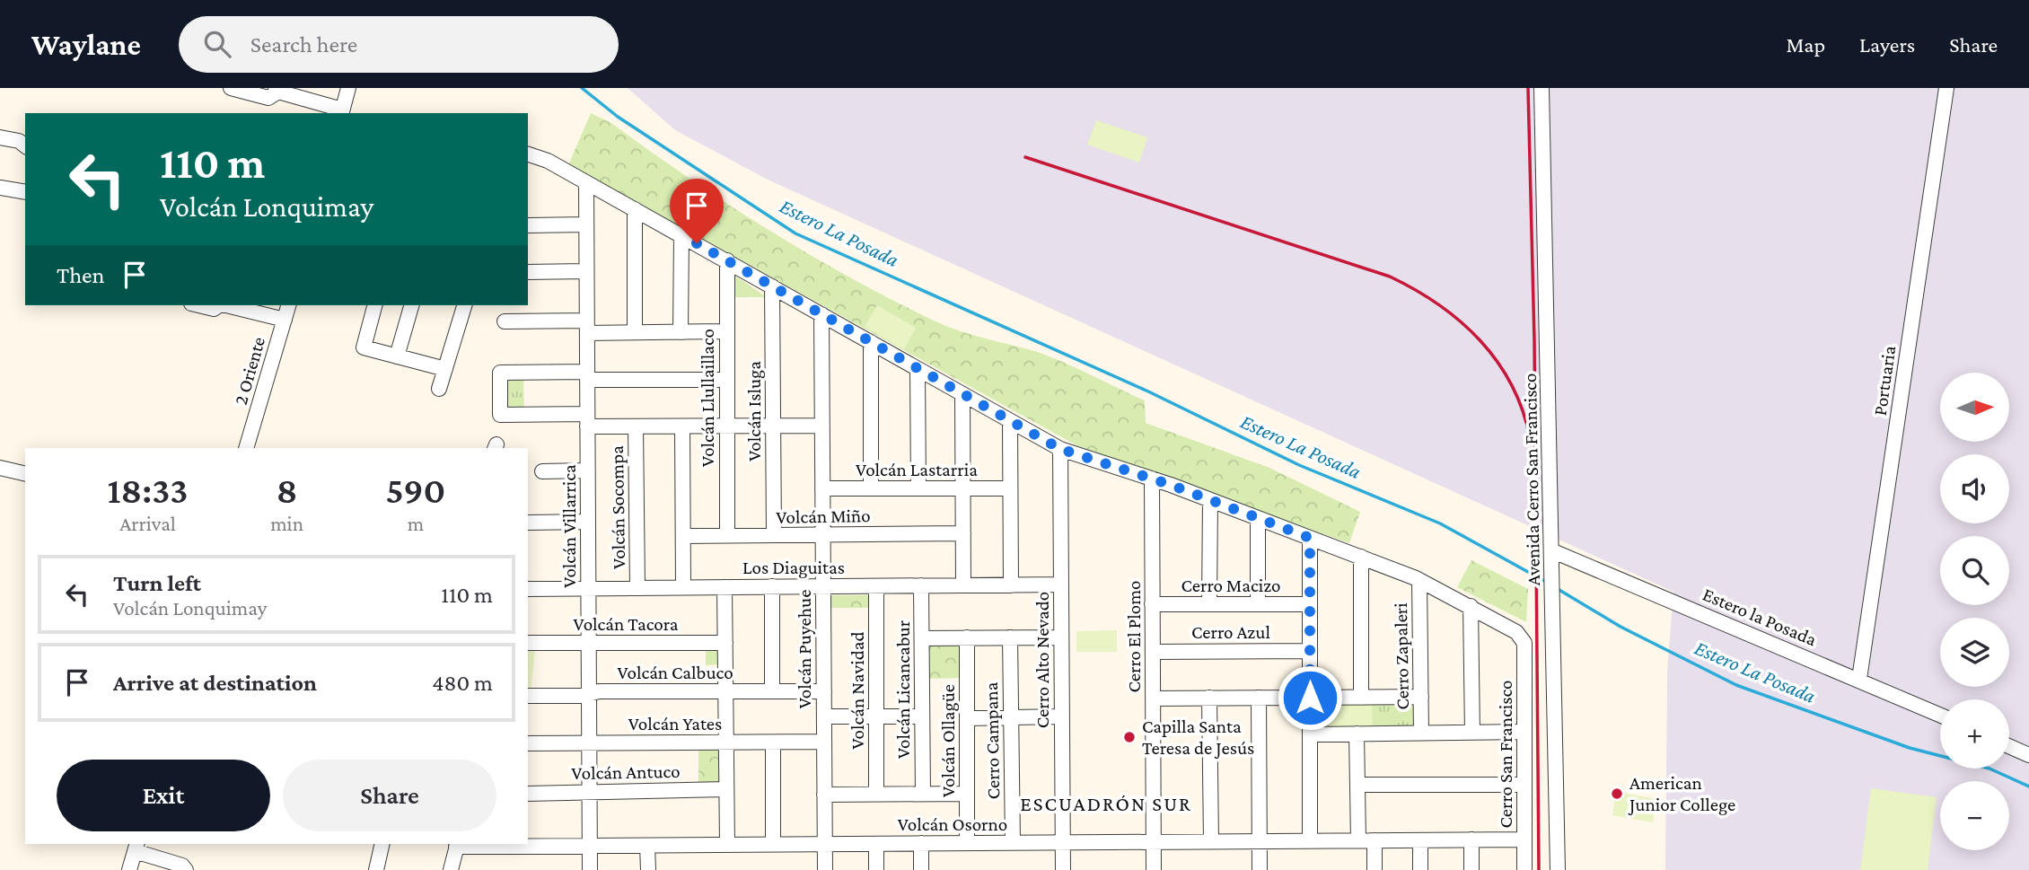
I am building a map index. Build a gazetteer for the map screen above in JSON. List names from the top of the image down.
{
  "streets": {
    "street": [
      "2 Oriente",
      "Portuaria",
      "Volcán Llullaillaco",
      "Volcán Isluga",
      "Volcán Lastarria",
      "Avenida Cerro San Francisco",
      "Volcán Socompa",
      "Volcán Miño",
      "Volcán Villarrica",
      "Los Diaguitas",
      "Cerro Macizo",
      "Estero la Posada",
      "Volcán Tacora",
      "Cerro Azul",
      "Cerro El Plomo",
      "Volcán Puyehue",
      "Cerro Zapaleri",
      "Cerro Alto Nevado",
      "Volcán Calbuco",
      "Volcán Licancabur",
      "Volcán Navidad",
      "Volcán Yates",
      "Volcán Ollagüe",
      "Cerro Campana",
      "Cerro San Francisco",
      "Volcán Antuco",
      "Volcán Osorno"
    ]
  },
  "crossings": [
    ["Portuaria", "Estero la Posada"],
    ["Volcán Llullaillaco", "Volcán Miño"],
    ["Volcán Isluga", "Volcán Miño"],
    ["Volcán Lastarria", "Volcán Puyehue"],
    ["Avenida Cerro San Francisco", "Estero la Posada"],
    ["Volcán Socompa", "Los Diaguitas"],
    ["Volcán Miño", "Volcán Puyehue"],
    ["Volcán Villarrica", "Los Diaguitas"],
    ["Volcán Villarrica", "Volcán Tacora"],
    ["Volcán Villarrica", "Volcán Calbuco"],
    ["Volcán Villarrica", "Volcán Yates"],
    ["Volcán Villarrica", "Volcán Antuco"],
    ["Volcán Villarrica", "Volcán Osorno"],
    ["Los Diaguitas", "Volcán Puyehue"],
    ["Los Diaguitas", "Cerro Alto Nevado"],
    ["Los Diaguitas", "Volcán Licancabur"],
    ["Los Diaguitas", "Volcán Navidad"],
    ["Cerro Macizo", "Cerro El Plomo"],
    ["Cerro Azul", "Cerro El Plomo"],
    ["Cerro El Plomo", "Volcán Osorno"],
    ["Volcán Puyehue", "Volcán Calbuco"],
    ["Volcán Puyehue", "Volcán Yates"],
    ["Volcán Puyehue", "Volcán Osorno"],
    ["Cerro Alto Nevado", "Volcán Osorno"],
    ["Volcán Ollagüe", "Volcán Osorno"],
    ["Cerro Campana", "Volcán Osorno"],
    ["Cerro San Francisco", "Volcán Osorno"]
  ],
  "districts": ["ESCUADRÓN SUR"],
  "water": ["Estero La Posada"],
  "places": ["Capilla Santa Teresa de Jesús", "American Junior College"],
  "north": "right",
  "page": {
    "header": "Waylane",
    "search": "Search here",
    "nav": ["Map", "Layers", "Share"],
    "turn": ["110 m", "Volcán Lonquimay"],
    "then": "Then",
    "map_buttons": ["+", "−"],
    "eta": [
      "18:33",
      "Arrival",
      "8",
      "min",
      "590",
      "m"
    ],
    "list": [
      {
        "name": "Turn left",
        "note": "Volcán Lonquimay",
        "value": "110 m"
      },
      {
        "name": "Arrive at destination",
        "value": "480 m"
      }
    ],
    "buttons": ["Exit", "Share"]
  }
}
